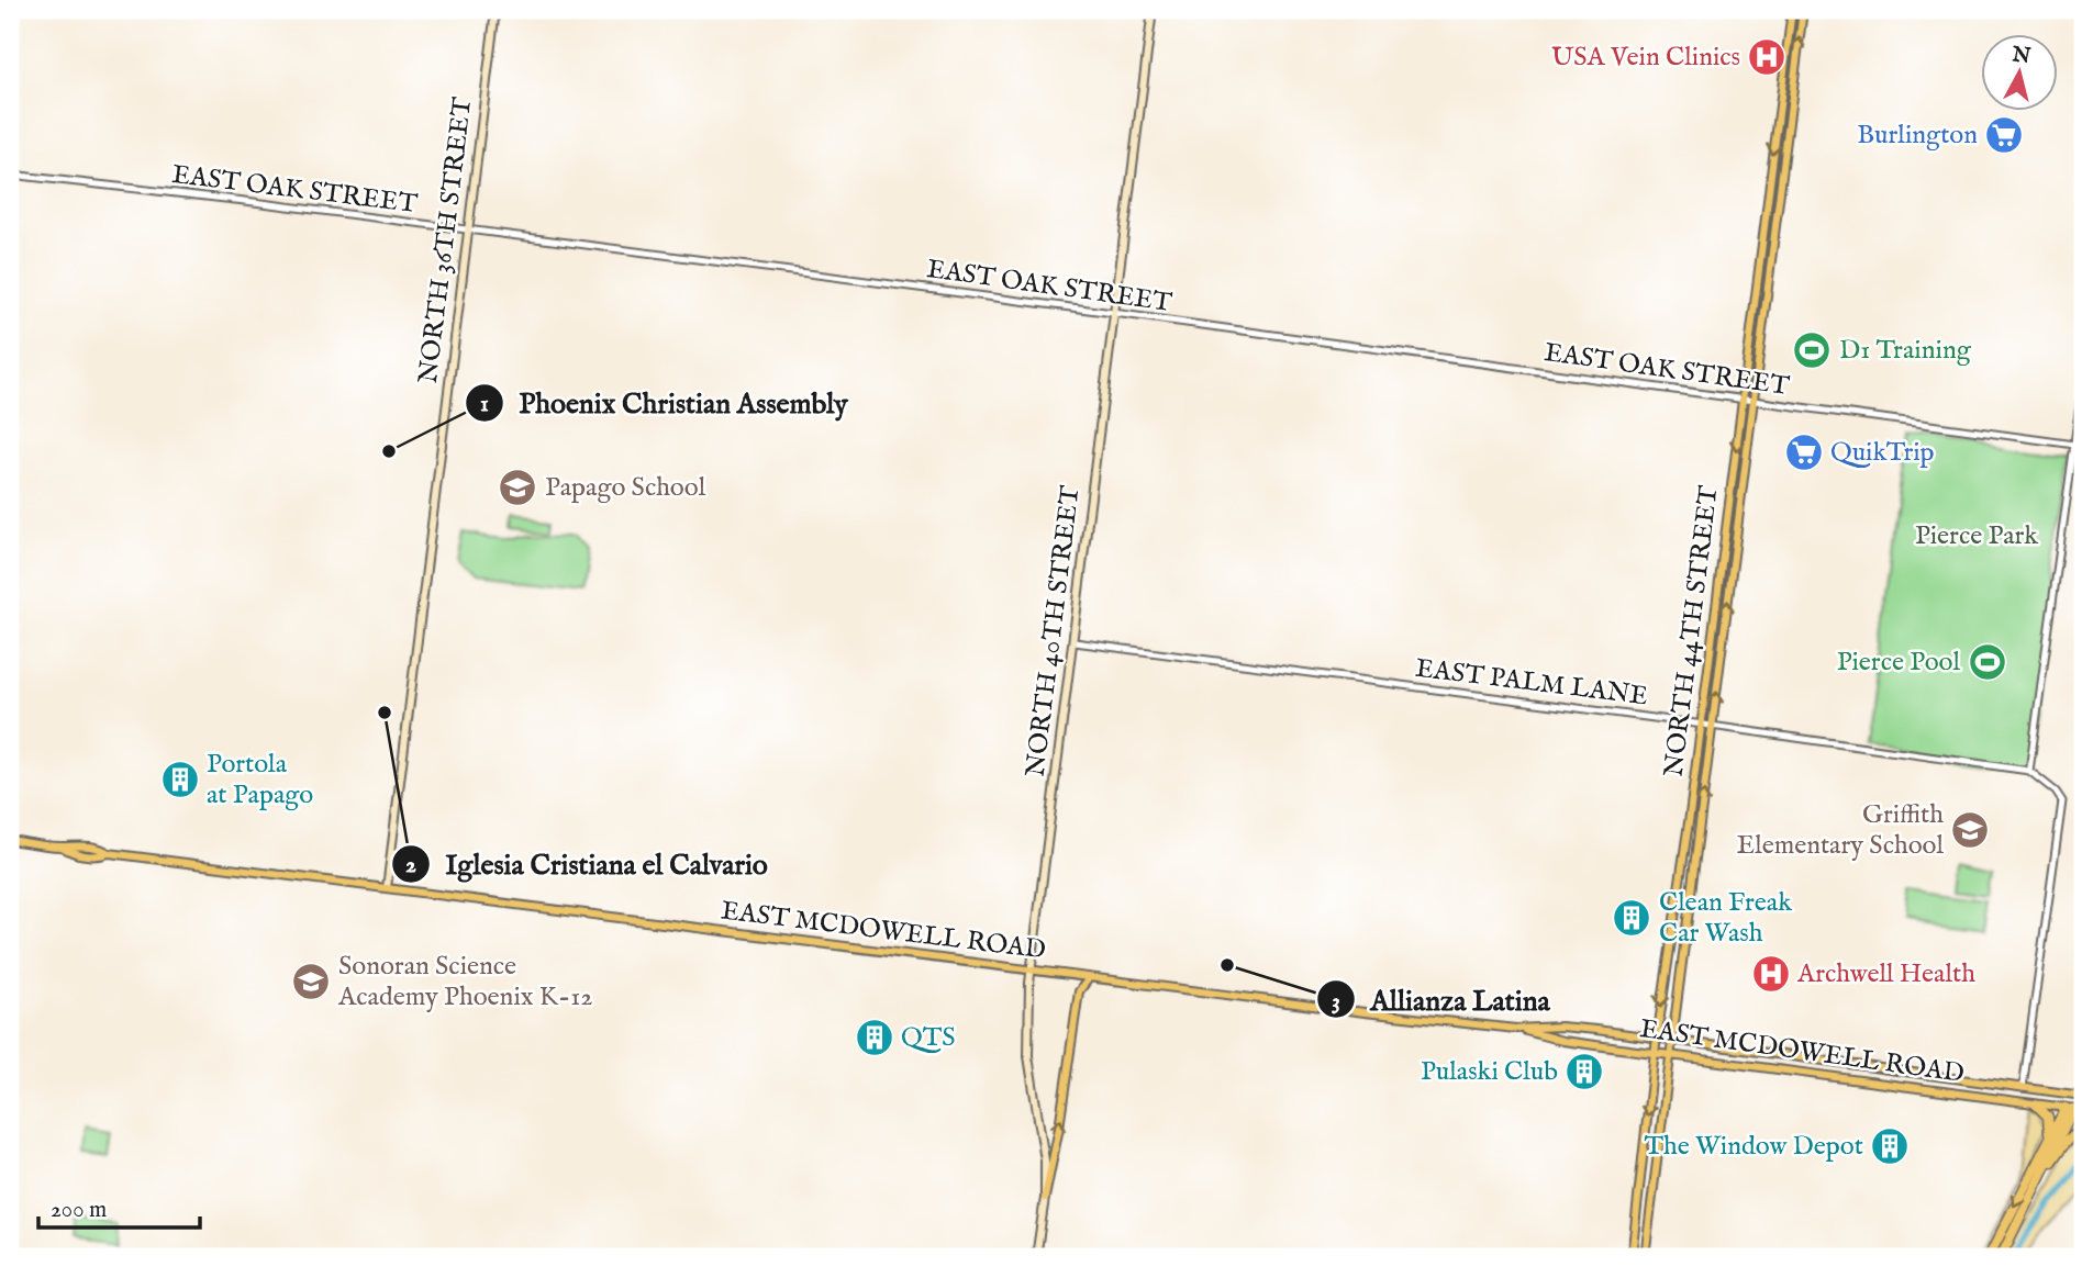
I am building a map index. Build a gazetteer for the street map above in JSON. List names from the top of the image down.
{
  "streets": {
    "main road": [
      "NORTH 36TH STREET",
      "NORTH 40TH STREET",
      "NORTH 44TH STREET",
      "EAST MCDOWELL ROAD"
    ],
    "street": ["EAST OAK STREET", "EAST PALM LANE"]
  },
  "crossings": [
    ["EAST OAK STREET", "NORTH 36TH STREET"],
    ["EAST OAK STREET", "NORTH 40TH STREET"],
    ["EAST OAK STREET", "NORTH 44TH STREET"],
    ["NORTH 36TH STREET", "EAST MCDOWELL ROAD"],
    ["NORTH 40TH STREET", "EAST PALM LANE"],
    ["NORTH 40TH STREET", "EAST MCDOWELL ROAD"],
    ["NORTH 44TH STREET", "EAST PALM LANE"],
    ["NORTH 44TH STREET", "EAST MCDOWELL ROAD"]
  ],
  "parks": ["Pierce Park"],
  "places": {
    "hospital": ["USA Vein Clinics", "Archwell Health"],
    "supermarket": ["Burlington", "QuikTrip"],
    "sports": ["D1 Training", "Pierce Pool"],
    "other": ["Phoenix Christian Assembly", "Iglesia Cristiana el Calvario", "Allianza Latina"],
    "school or university": ["Papago School", "Griffith Elementary School", "Sonoran Science Academy Phoenix K-12"],
    "building": [
      "Portola at Papago",
      "Clean Freak Car Wash",
      "QTS",
      "Pulaski Club",
      "The Window Depot"
    ]
  },
  "scale_bar": "200 m",
  "north": "top"
}
